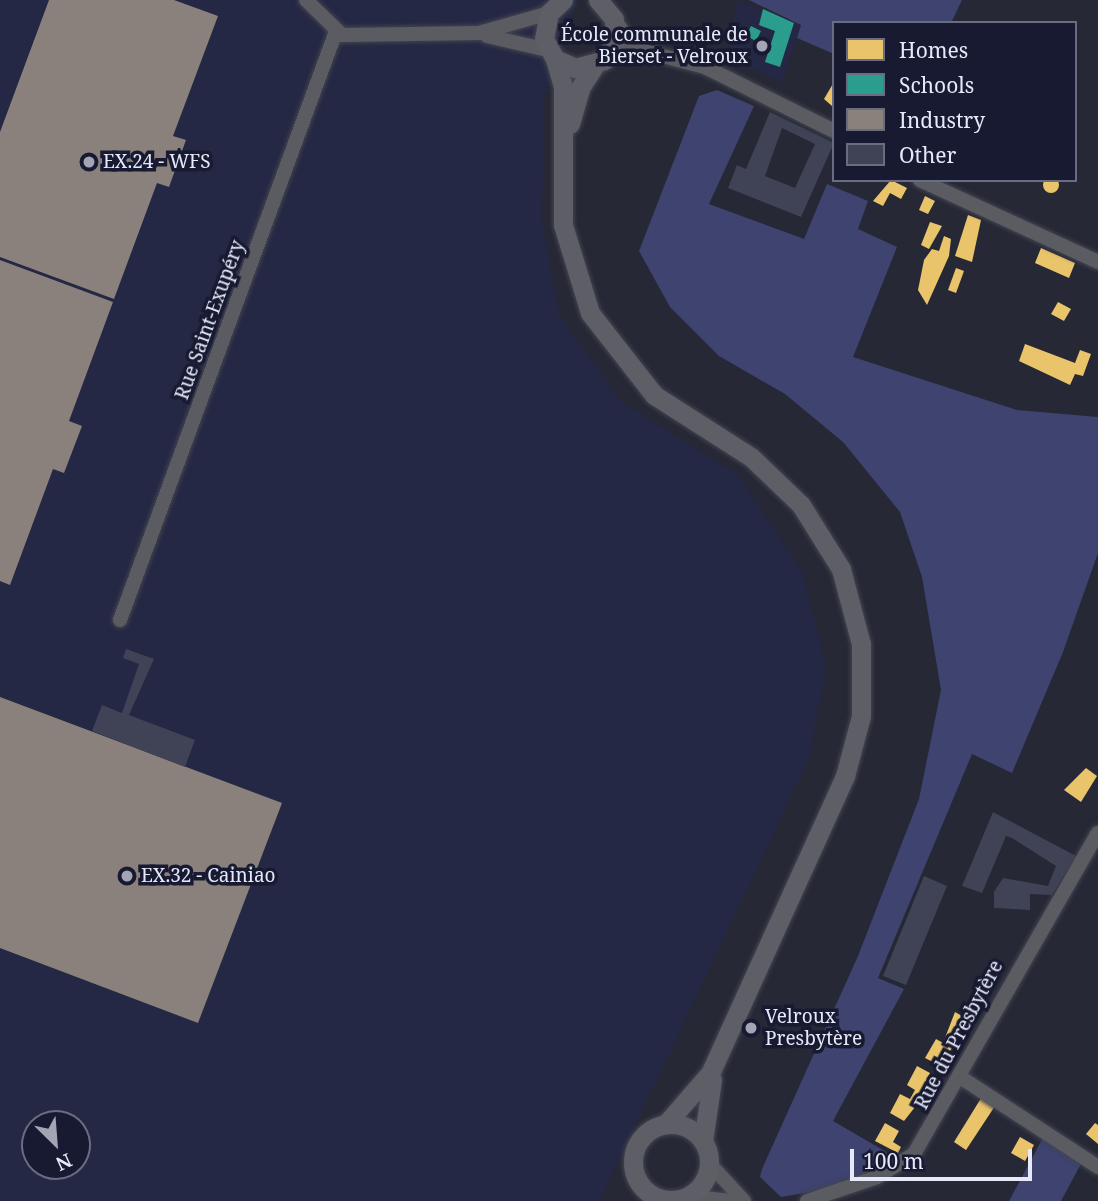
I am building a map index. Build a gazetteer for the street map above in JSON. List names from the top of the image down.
{
  "streets": {
    "street": ["Rue Saint-Exupéry", "Rue du Presbytère"]
  },
  "places": [
    "École communale de Bierset - Velroux",
    "EX.24 - WFS",
    "EX.32 - Cainiao",
    "Velroux Presbytère"
  ],
  "legend": [
    "Homes",
    "Schools",
    "Industry",
    "Other"
  ],
  "scale_bar": "100 m",
  "north": "bottom right"
}
